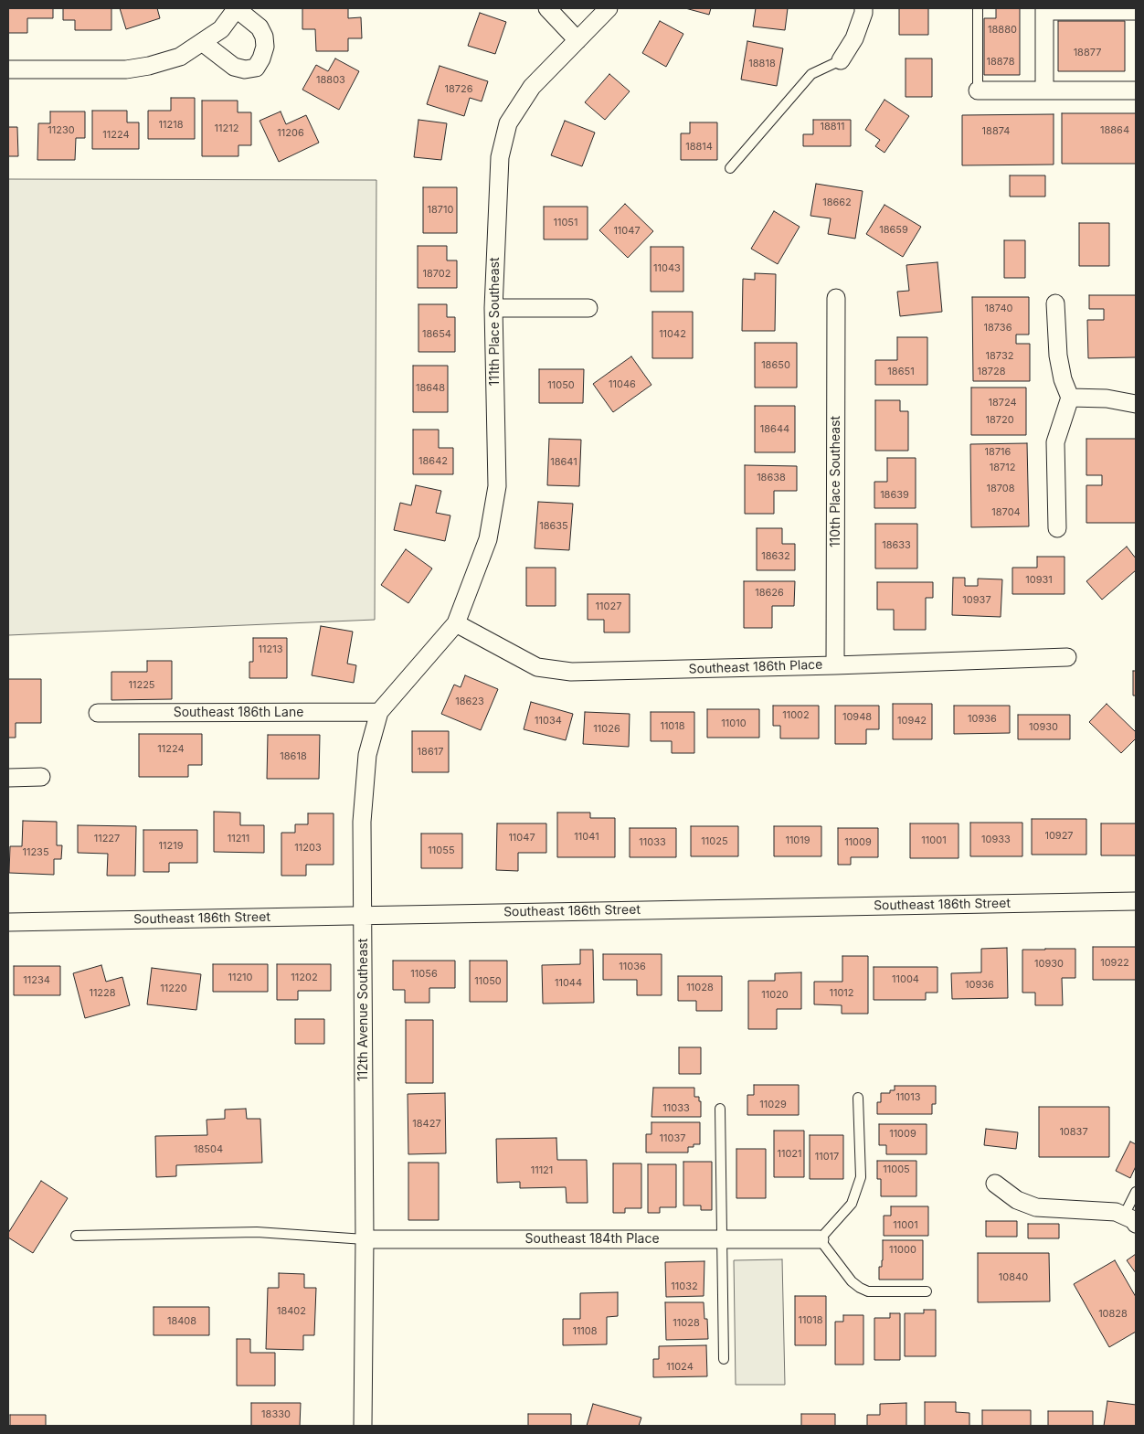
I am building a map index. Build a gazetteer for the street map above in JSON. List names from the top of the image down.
{
  "streets": {
    "street": [
      "111th Place Southeast",
      "110th Place Southeast",
      "Southeast 186th Place",
      "Southeast 186th Lane",
      "Southeast 186th Street",
      "112th Avenue Southeast",
      "Southeast 184th Place"
    ]
  },
  "crossings": [
    ["111th Place Southeast", "Southeast 186th Place"],
    ["111th Place Southeast", "112th Avenue Southeast"],
    ["110th Place Southeast", "Southeast 186th Place"],
    ["Southeast 186th Place", "112th Avenue Southeast"],
    ["Southeast 186th Lane", "112th Avenue Southeast"],
    ["Southeast 186th Street", "112th Avenue Southeast"],
    ["112th Avenue Southeast", "Southeast 184th Place"]
  ],
  "house_numbers": [
    "18880",
    "18877",
    "18878",
    "18818",
    "18803",
    "18726",
    "11218",
    "18811",
    "11212",
    "11230",
    "18864",
    "18874",
    "11206",
    "11224",
    "18814",
    "18662",
    "18710",
    "11051",
    "18659",
    "11047",
    "11043",
    "18702",
    "18740",
    "18736",
    "18654",
    "11042",
    "18732",
    "18650",
    "18651",
    "18728",
    "11046",
    "11050",
    "18648",
    "18724",
    "18720",
    "18644",
    "18716",
    "18642",
    "18641",
    "18712",
    "18638",
    "18708",
    "18639",
    "18704",
    "18635",
    "18633",
    "18632",
    "10931",
    "18626",
    "10937",
    "11027",
    "11213",
    "11225",
    "18623",
    "11002",
    "10948",
    "10936",
    "11034",
    "10942",
    "11010",
    "11018",
    "10930",
    "11026",
    "11224",
    "18617",
    "18618",
    "10927",
    "11041",
    "11047",
    "11227",
    "11211",
    "10933",
    "11019",
    "11001",
    "11025",
    "11033",
    "11009",
    "11219",
    "11203",
    "11055",
    "11235",
    "10922",
    "10930",
    "11036",
    "11056",
    "11210",
    "11202",
    "11004",
    "11234",
    "11050",
    "11044",
    "10936",
    "11028",
    "11220",
    "11228",
    "11012",
    "11020",
    "11013",
    "11029",
    "11033",
    "18427",
    "10837",
    "11009",
    "11037",
    "18504",
    "11021",
    "11017",
    "11005",
    "11121",
    "11001",
    "11000",
    "10840",
    "11032",
    "18402",
    "10828",
    "11018",
    "18408",
    "11028",
    "11108",
    "11024",
    "18330"
  ]
}
